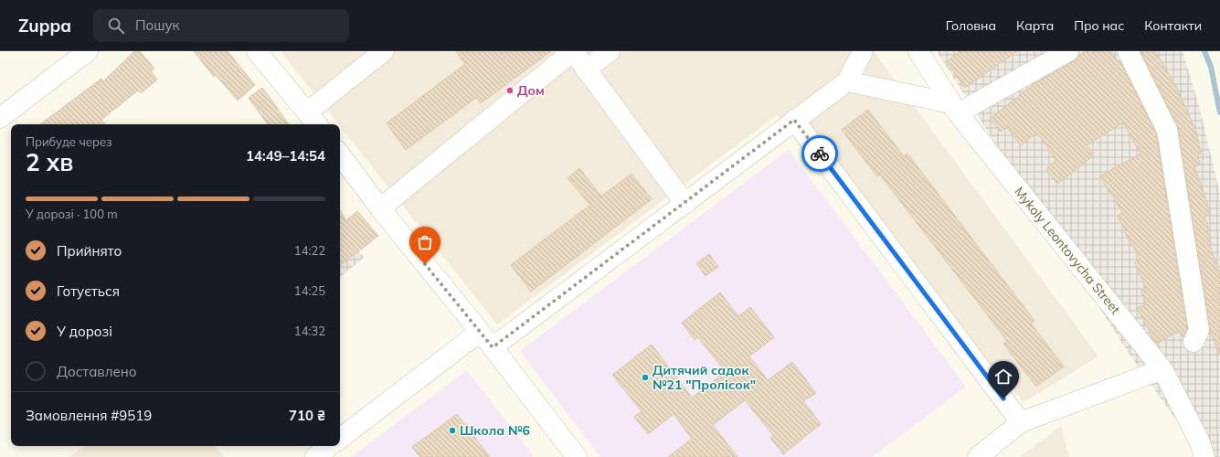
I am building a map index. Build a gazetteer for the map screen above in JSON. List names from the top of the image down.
{
  "streets": {
    "street": ["Mykoly Leontovycha Street"]
  },
  "places": ["Дом", "Дитячий садок №21 \"Пролісок\"", "Школа №6"],
  "page": {
    "header": "Zuppa",
    "search": "Пошук",
    "nav": [
      "Головна",
      "Карта",
      "Про нас",
      "Контакти"
    ],
    "heading": ["2 хв", "Прибуде через", "14:49–14:54"],
    "panel": ["Замовлення #9519", "710 ₴"],
    "bar": "У дорозі · 100 m",
    "list": [
      ["Прийнято", "14:22"],
      ["Готується", "14:25"],
      ["У дорозі", "14:32"],
      "Доставлено"
    ]
  }
}
